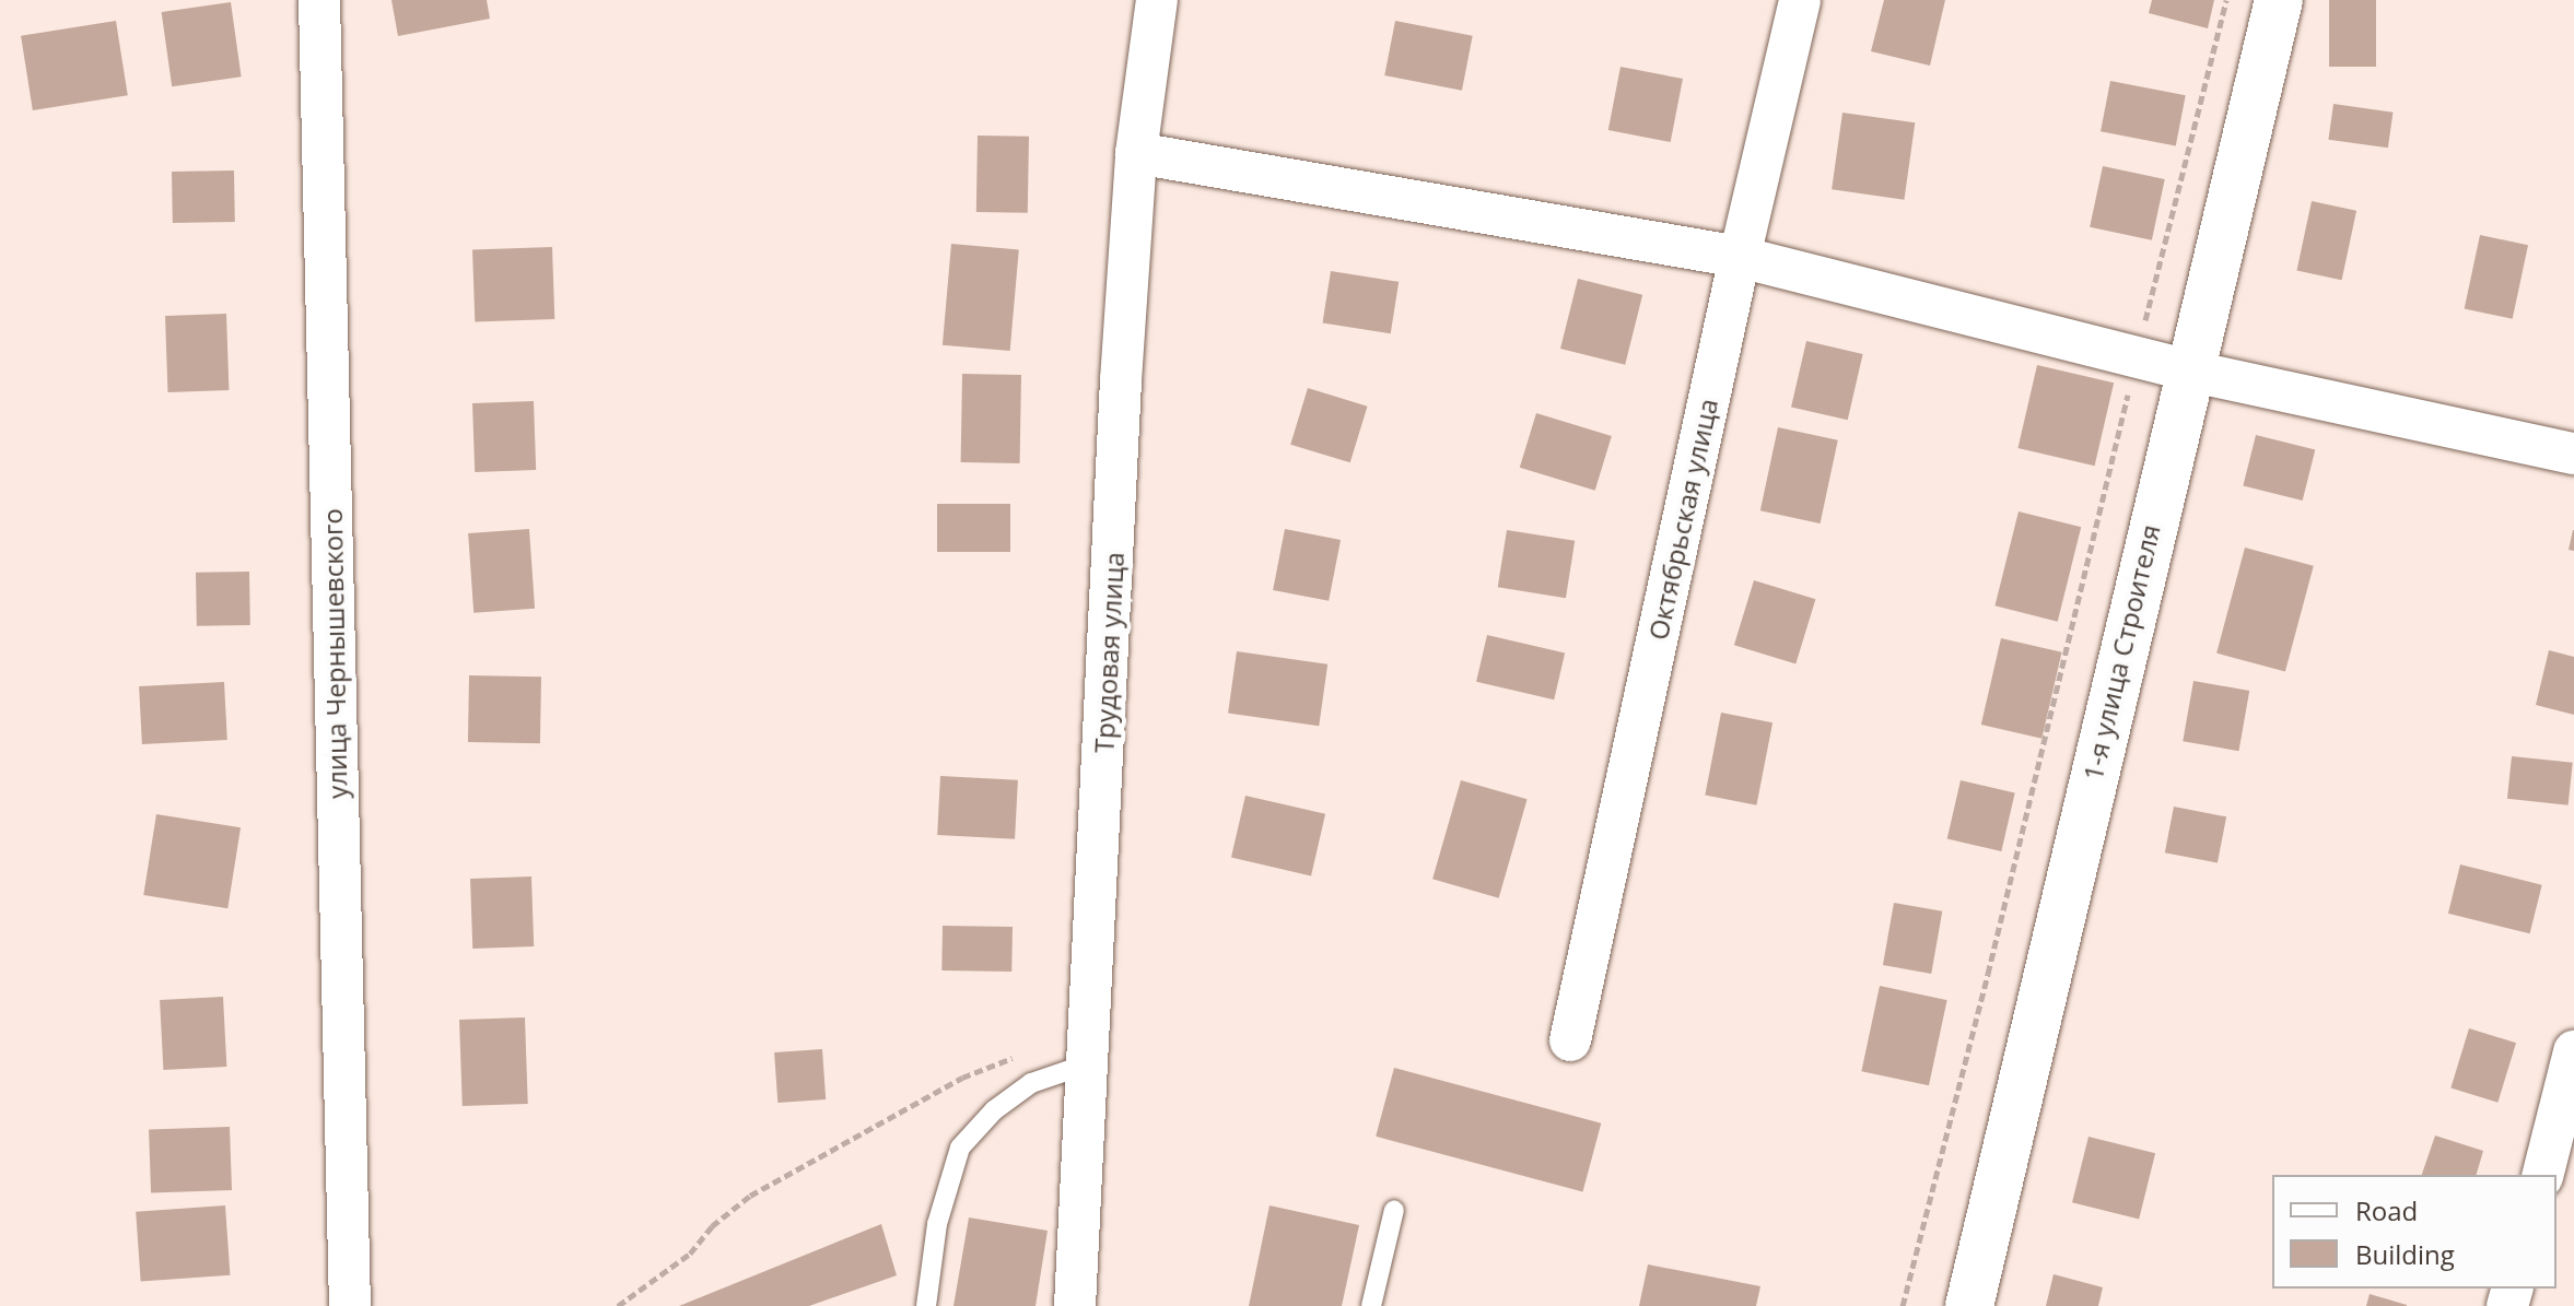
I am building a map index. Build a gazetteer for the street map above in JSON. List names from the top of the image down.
{
  "streets": {
    "street": [
      "Октябрьская улица",
      "Трудовая улица",
      "1-я улица Строителя",
      "улица Чернышевского"
    ]
  },
  "legend": ["Road", "Building"]
}
